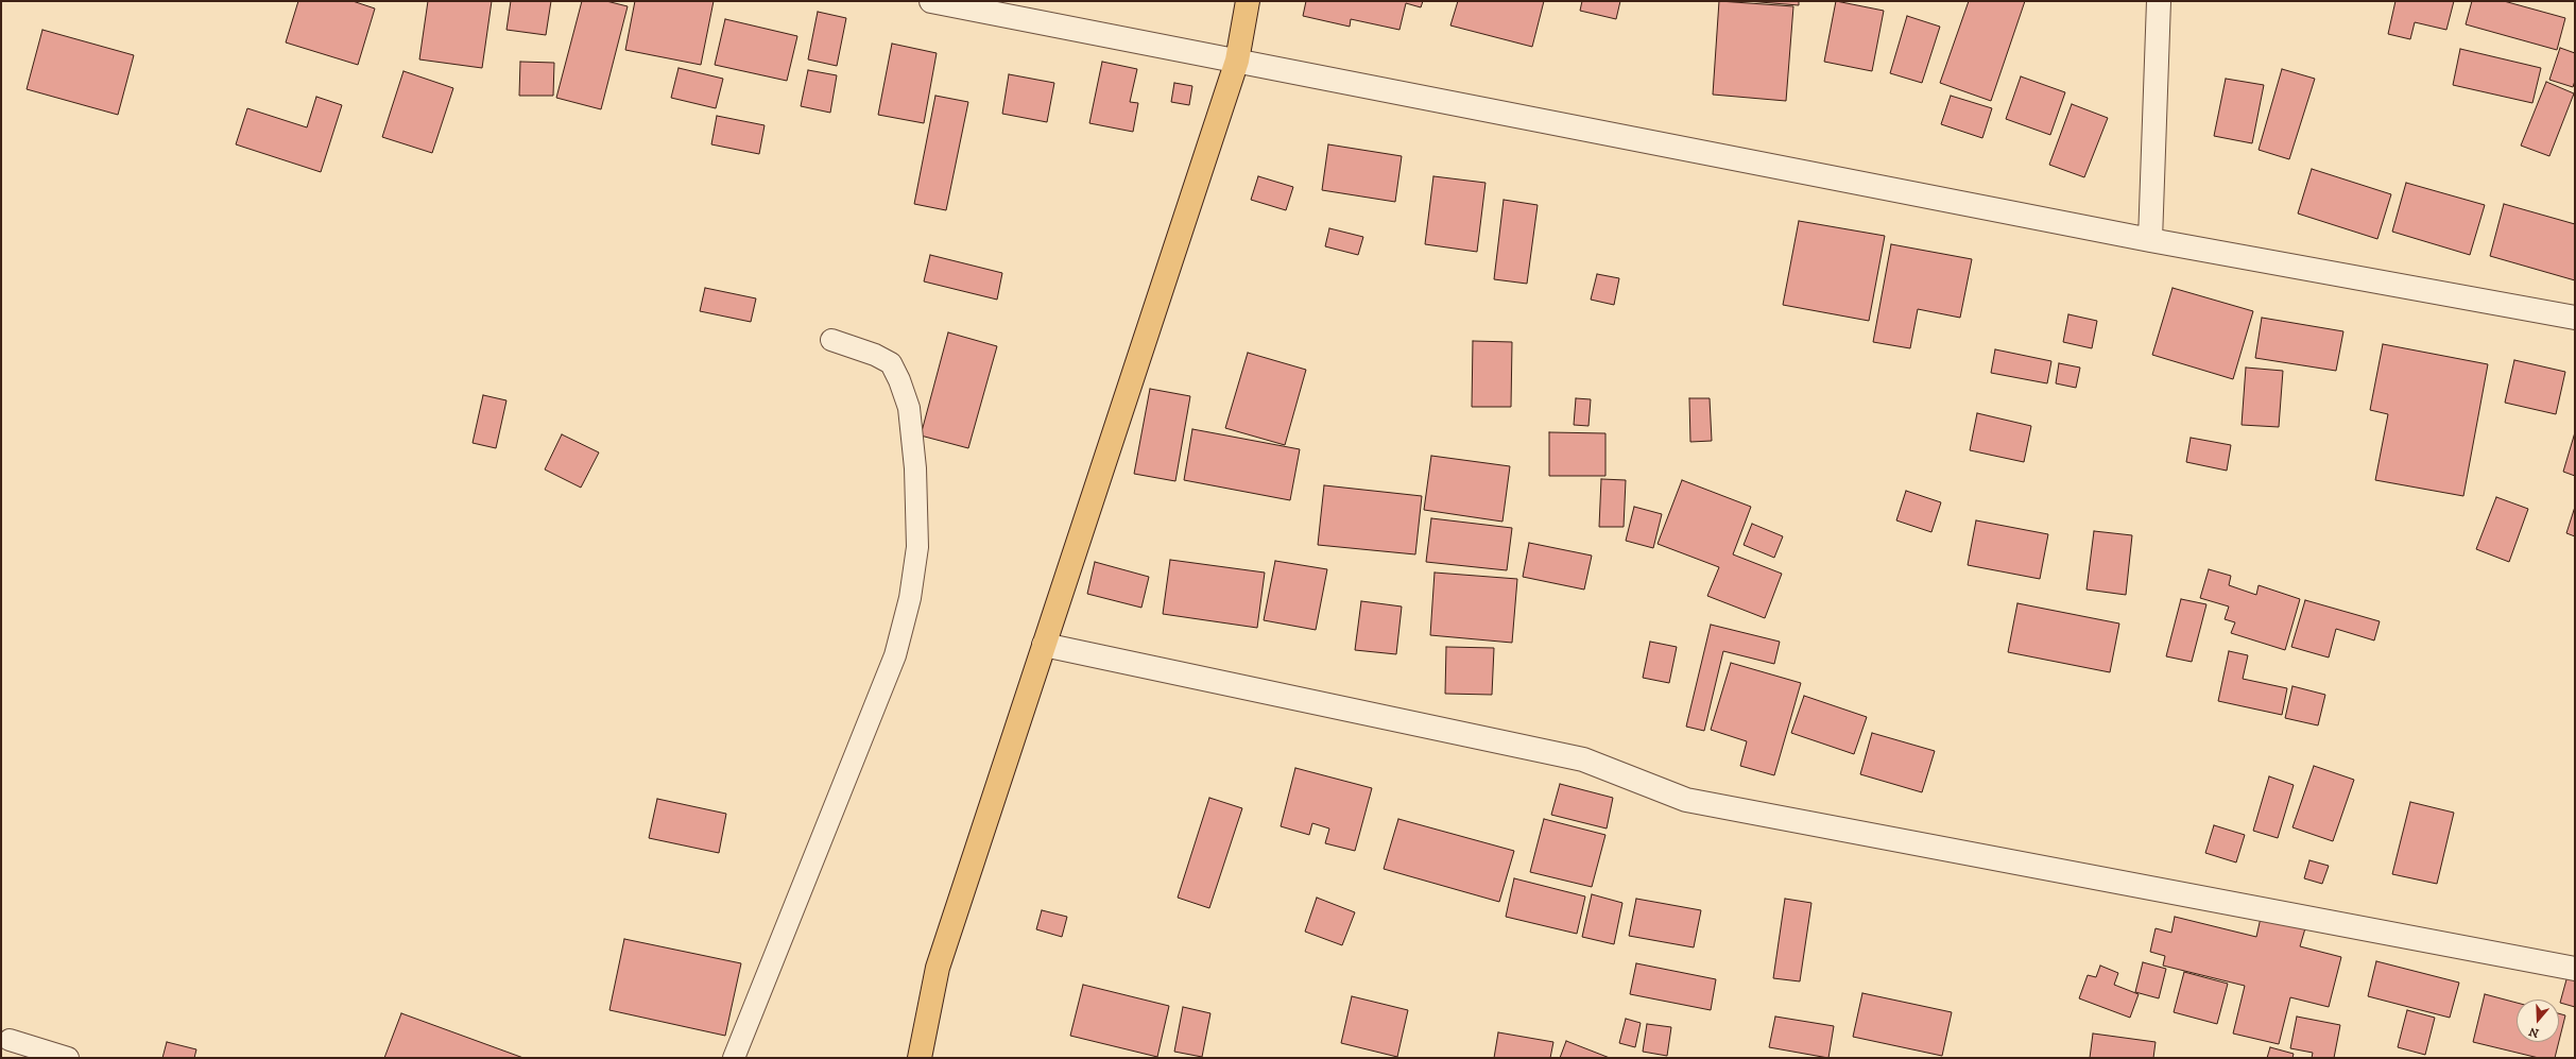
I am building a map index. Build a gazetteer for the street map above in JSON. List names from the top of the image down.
{
  "north": "bottom"
}
